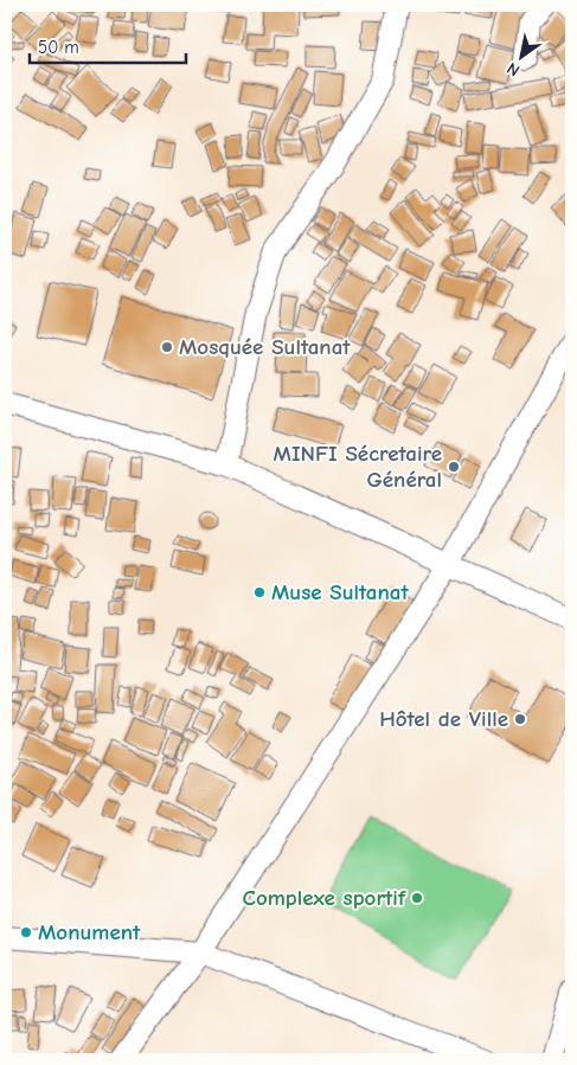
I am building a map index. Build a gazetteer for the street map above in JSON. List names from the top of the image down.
{
  "places": [
    "Mosquée Sultanat",
    "MINFI Sécretaire Général",
    "Muse Sultanat",
    "Hôtel de Ville",
    "Complexe sportif",
    "Monument"
  ],
  "scale_bar": "50 m",
  "north": "bottom left"
}
